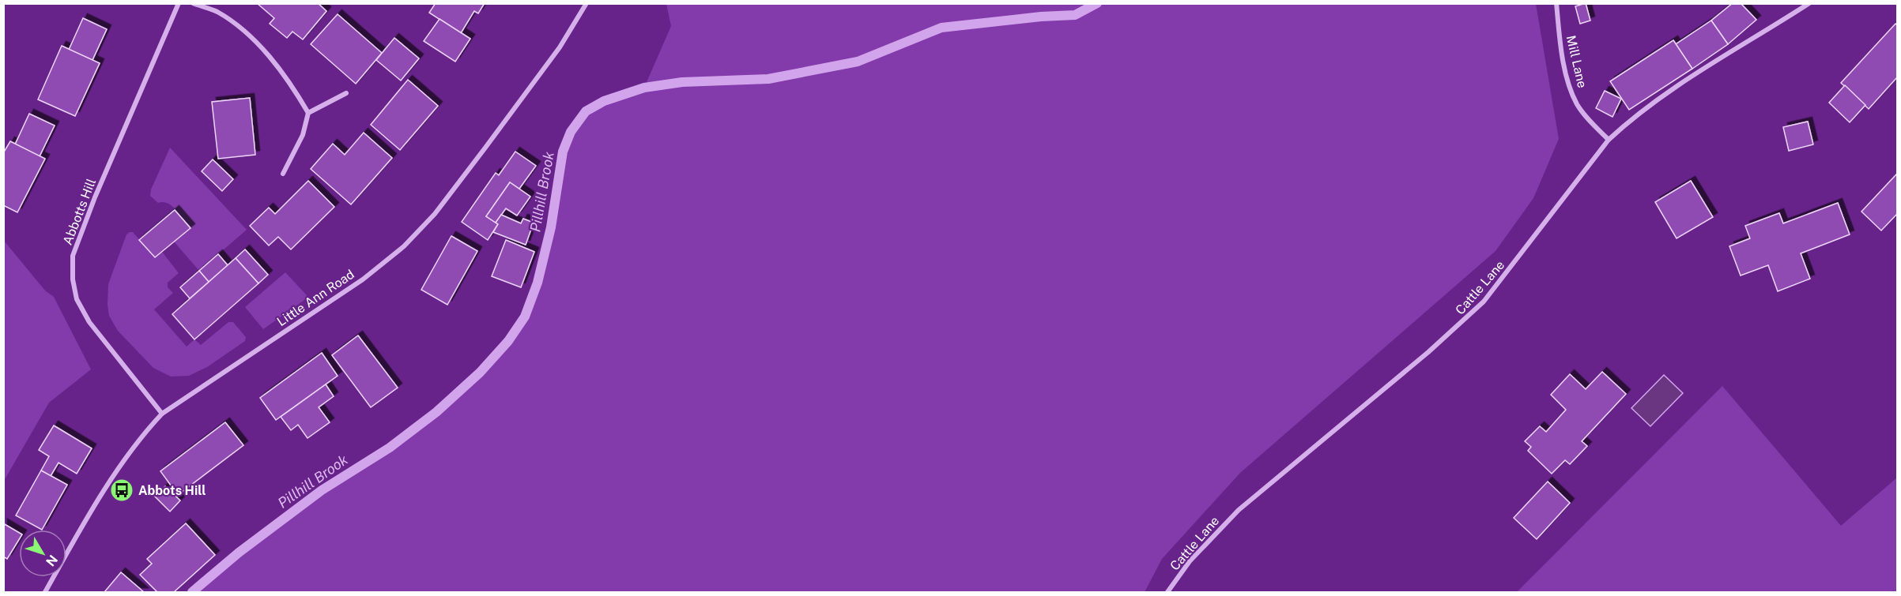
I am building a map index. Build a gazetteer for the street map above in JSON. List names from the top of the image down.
{
  "streets": {
    "street": [
      "Mill Lane",
      "Abbotts Hill",
      "Cattle Lane",
      "Little Ann Road"
    ]
  },
  "crossings": [
    ["Mill Lane", "Cattle Lane"],
    ["Abbotts Hill", "Little Ann Road"]
  ],
  "water": ["Pillhill Brook"],
  "places": {
    "bus stop": ["Abbots Hill"]
  },
  "north": "bottom right"
}
